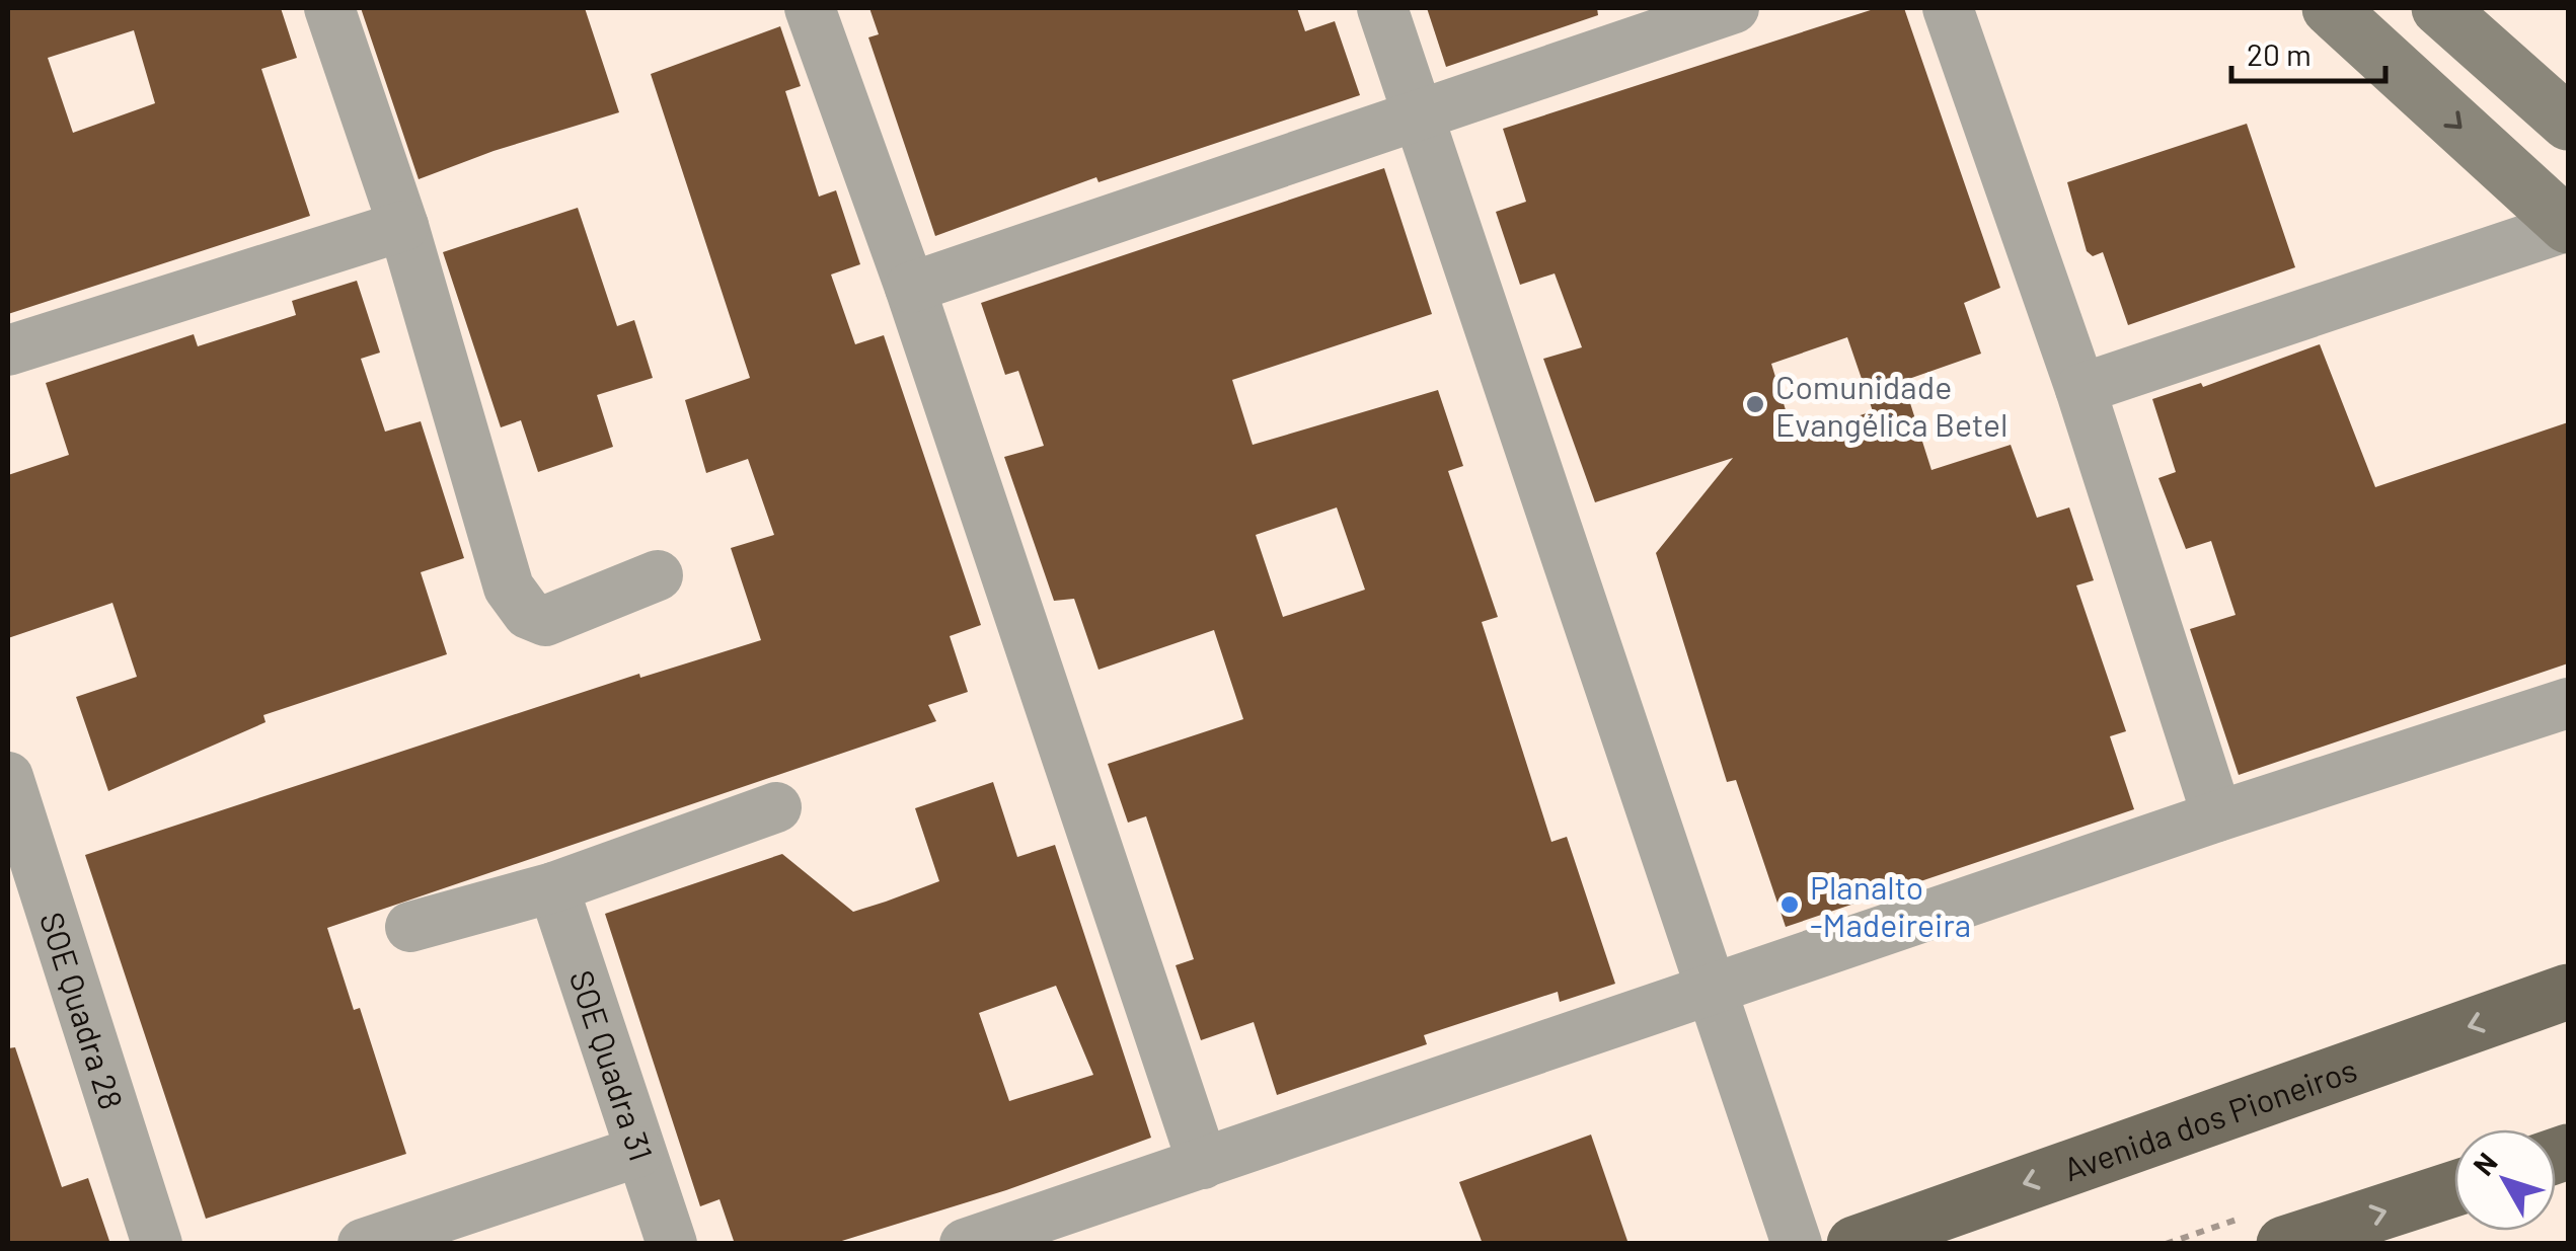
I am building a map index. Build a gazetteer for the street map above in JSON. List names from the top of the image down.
{
  "streets": {
    "main road": ["Avenida dos Pioneiros"],
    "street": ["SOE Quadra 28", "SOE Quadra 31"]
  },
  "one_way": ["Avenida dos Pioneiros"],
  "places": ["Comunidade Evangélica Betel", "Planalto -Madeireira"],
  "scale_bar": "20 m",
  "north": "top left"
}
